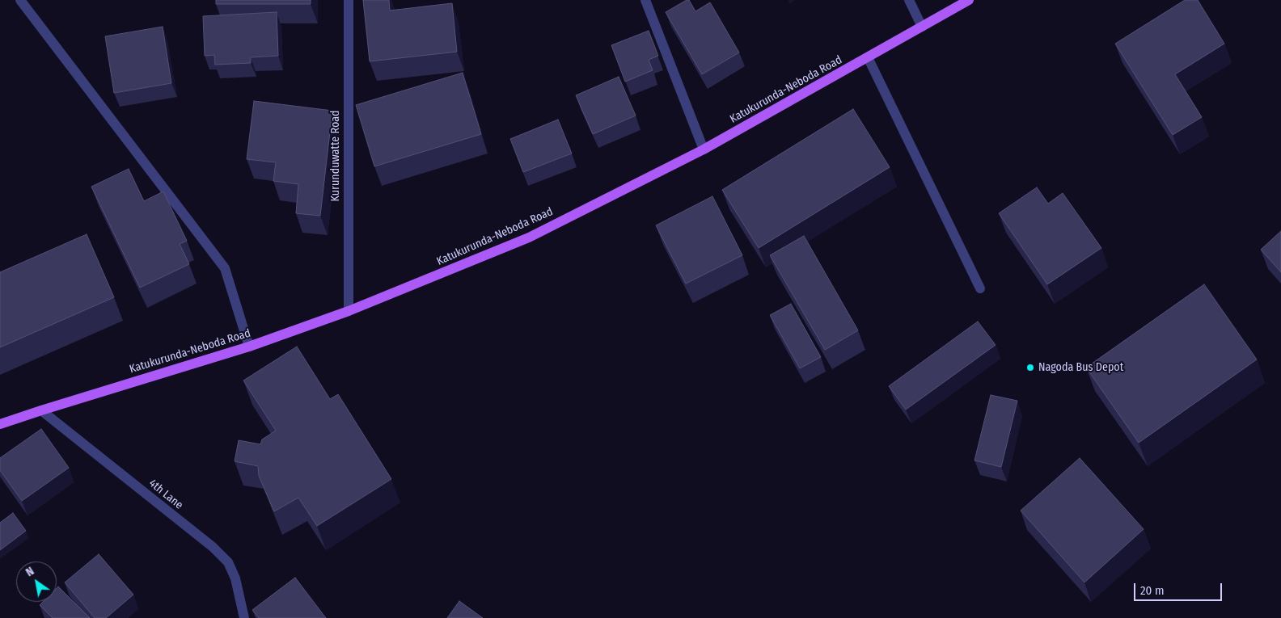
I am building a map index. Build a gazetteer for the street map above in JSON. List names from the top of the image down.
{
  "streets": {
    "main road": ["Katukurunda-Neboda Road"],
    "street": ["Kurunduwatte Road", "4th Lane"]
  },
  "crossings": [
    ["Katukurunda-Neboda Road", "Kurunduwatte Road"],
    ["Katukurunda-Neboda Road", "4th Lane"]
  ],
  "places": ["Nagoda Bus Depot"],
  "scale_bar": "20 m",
  "north": "top left"
}
